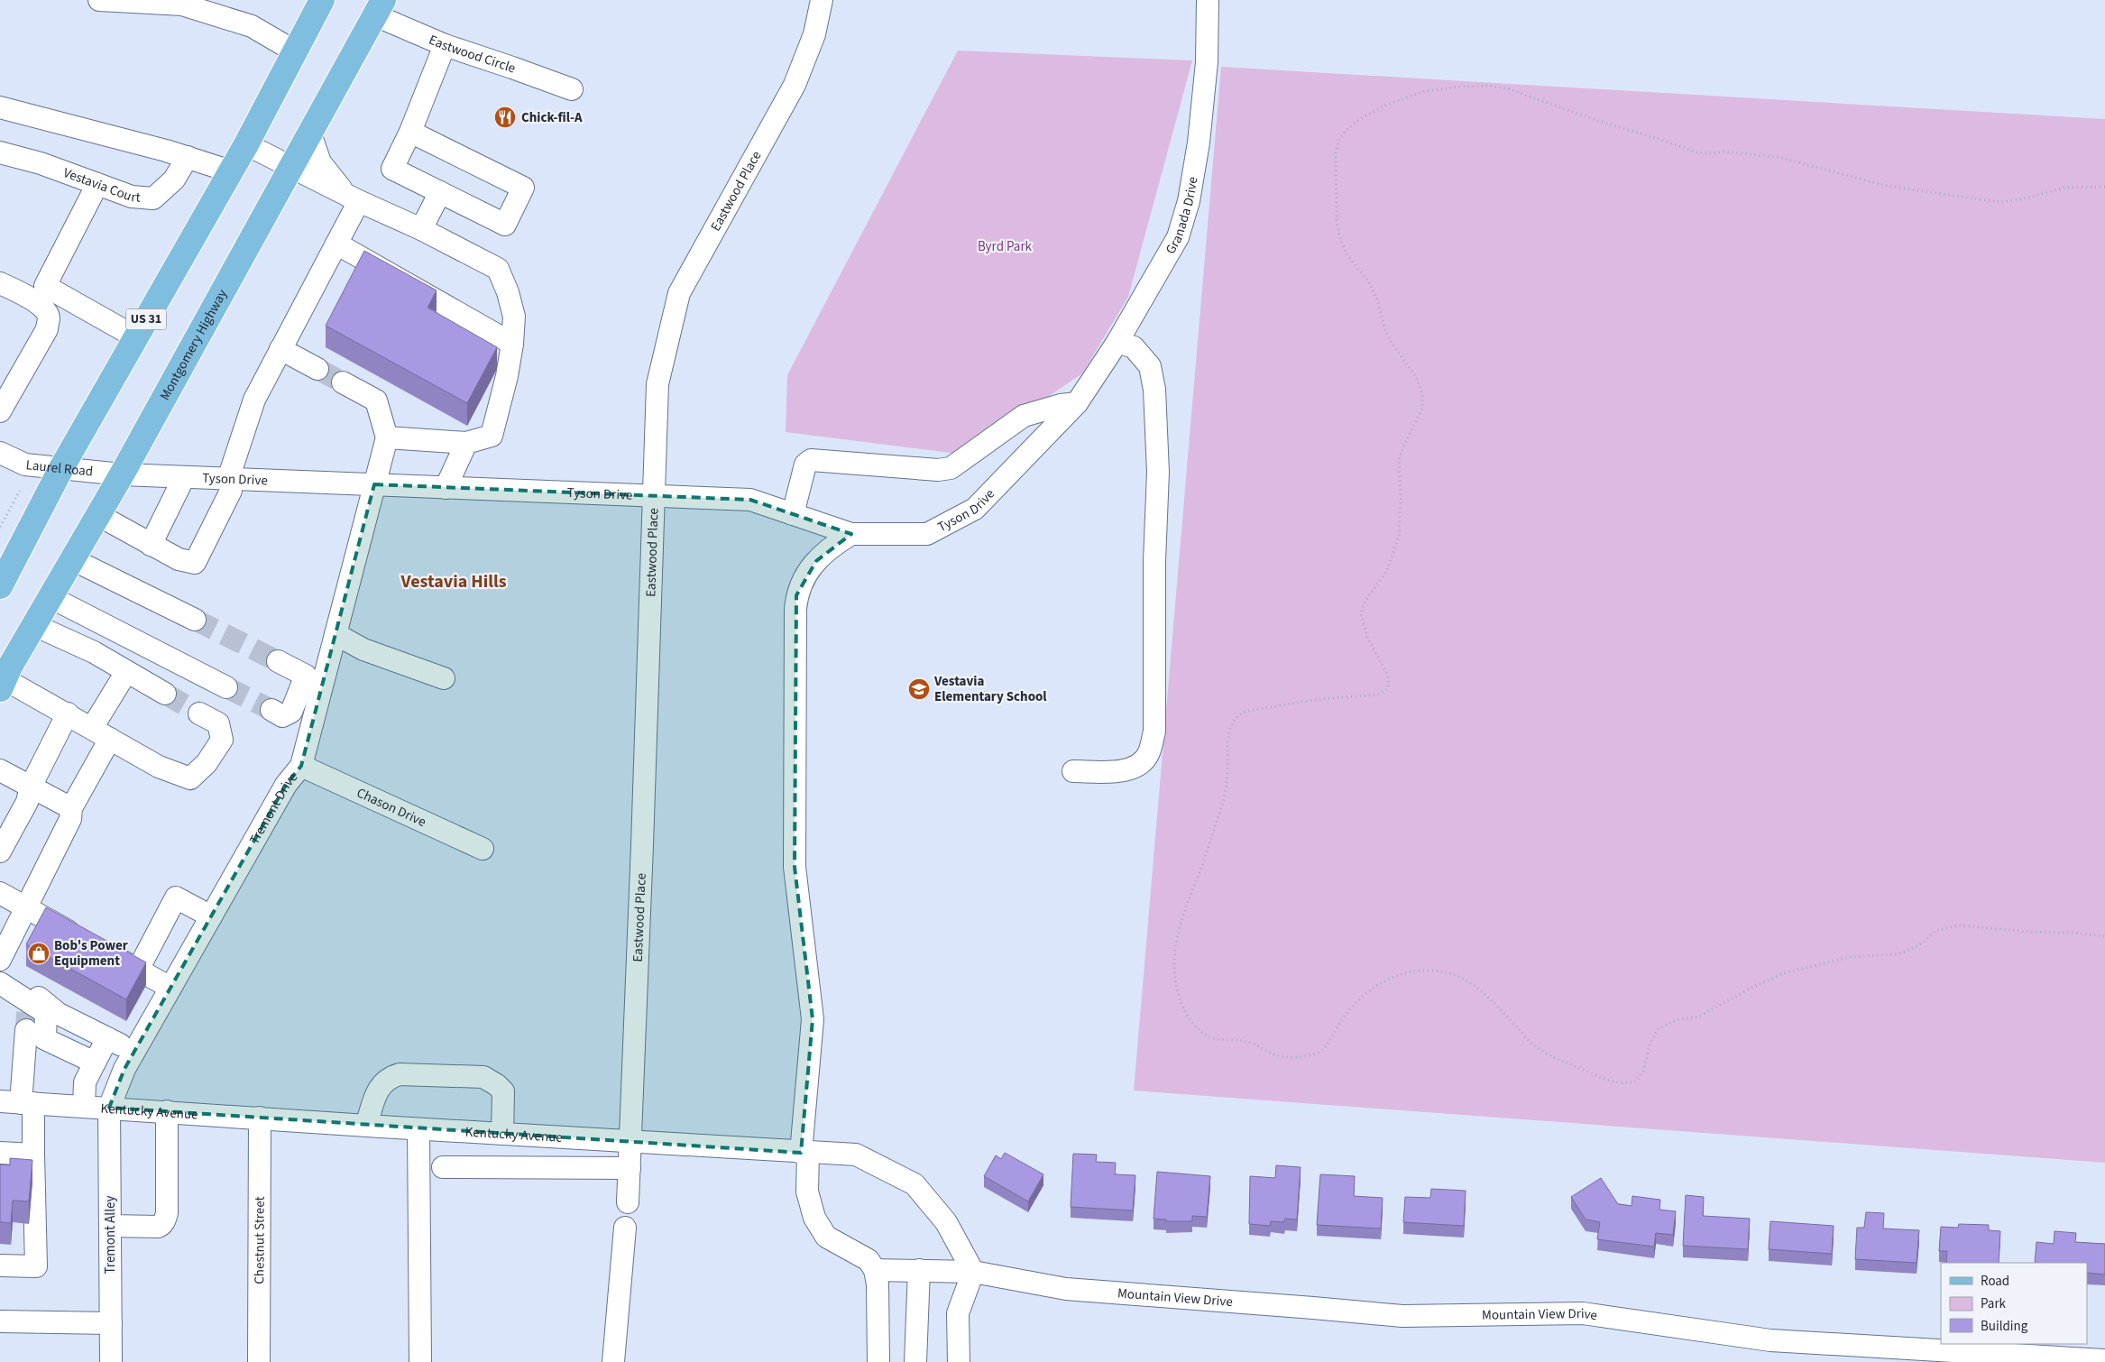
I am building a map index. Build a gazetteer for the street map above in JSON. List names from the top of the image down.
{
  "streets": {
    "main road": ["US 31", "Montgomery Highway"],
    "street": [
      "Eastwood Circle",
      "Vestavia Court",
      "Eastwood Place",
      "Granada Drive",
      "Laurel Road",
      "Tyson Drive",
      "Chason Drive",
      "Tremont Drive",
      "Kentucky Avenue",
      "Tremont Alley",
      "Chestnut Street",
      "Mountain View Drive"
    ]
  },
  "crossings": [
    ["Eastwood Circle", "Montgomery Highway"],
    ["Eastwood Place", "Tyson Drive"],
    ["Eastwood Place", "Kentucky Avenue"],
    ["Granada Drive", "Tyson Drive"],
    ["US 31", "Laurel Road"],
    ["Montgomery Highway", "Laurel Road"],
    ["Montgomery Highway", "Tyson Drive"],
    ["Laurel Road", "Tyson Drive"],
    ["Tyson Drive", "Tremont Drive"],
    ["Chason Drive", "Tremont Drive"],
    ["Tremont Drive", "Kentucky Avenue"],
    ["Tremont Drive", "Tremont Alley"],
    ["Kentucky Avenue", "Tremont Alley"],
    ["Kentucky Avenue", "Chestnut Street"],
    ["Kentucky Avenue", "Mountain View Drive"]
  ],
  "districts": ["Vestavia Hills"],
  "parks": ["Byrd Park"],
  "places": {
    "restaurant": ["Chick-fil-A"],
    "school or university": ["Vestavia Elementary School"],
    "shop": ["Bob's Power Equipment"]
  },
  "legend": ["Road", "Park", "Building"]
}
